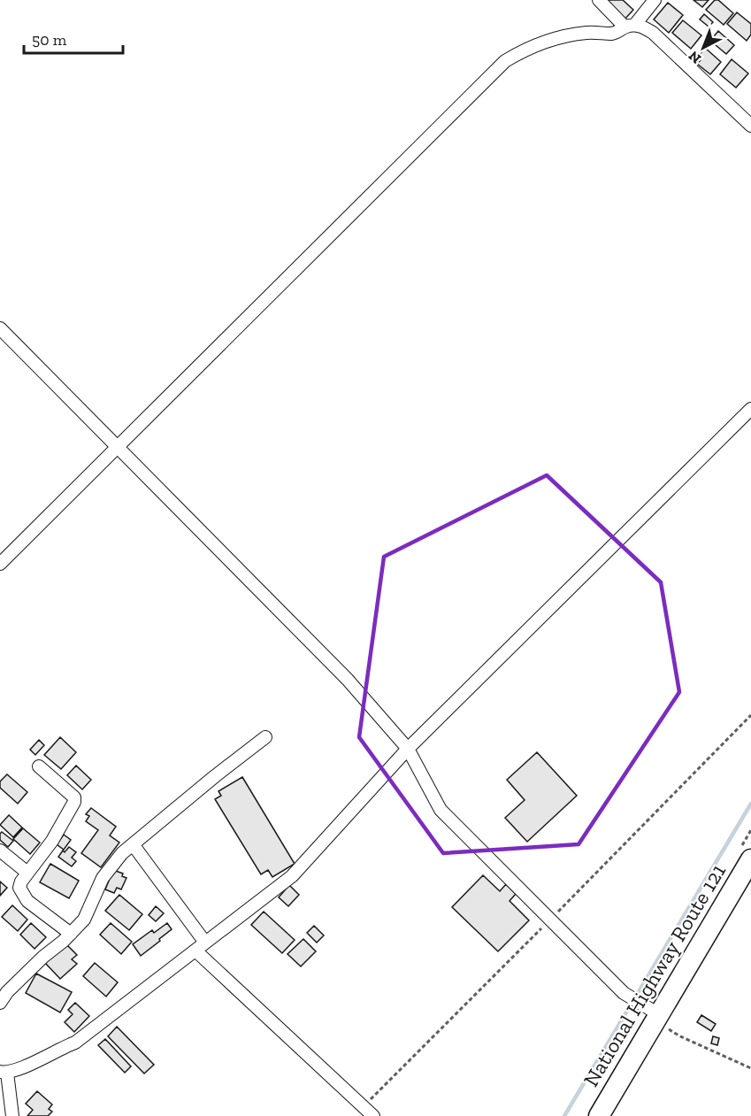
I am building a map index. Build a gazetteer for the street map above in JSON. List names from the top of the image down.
{
  "streets": {
    "highway": ["National Highway Route 121"]
  },
  "scale_bar": "50 m",
  "north": "bottom left"
}
